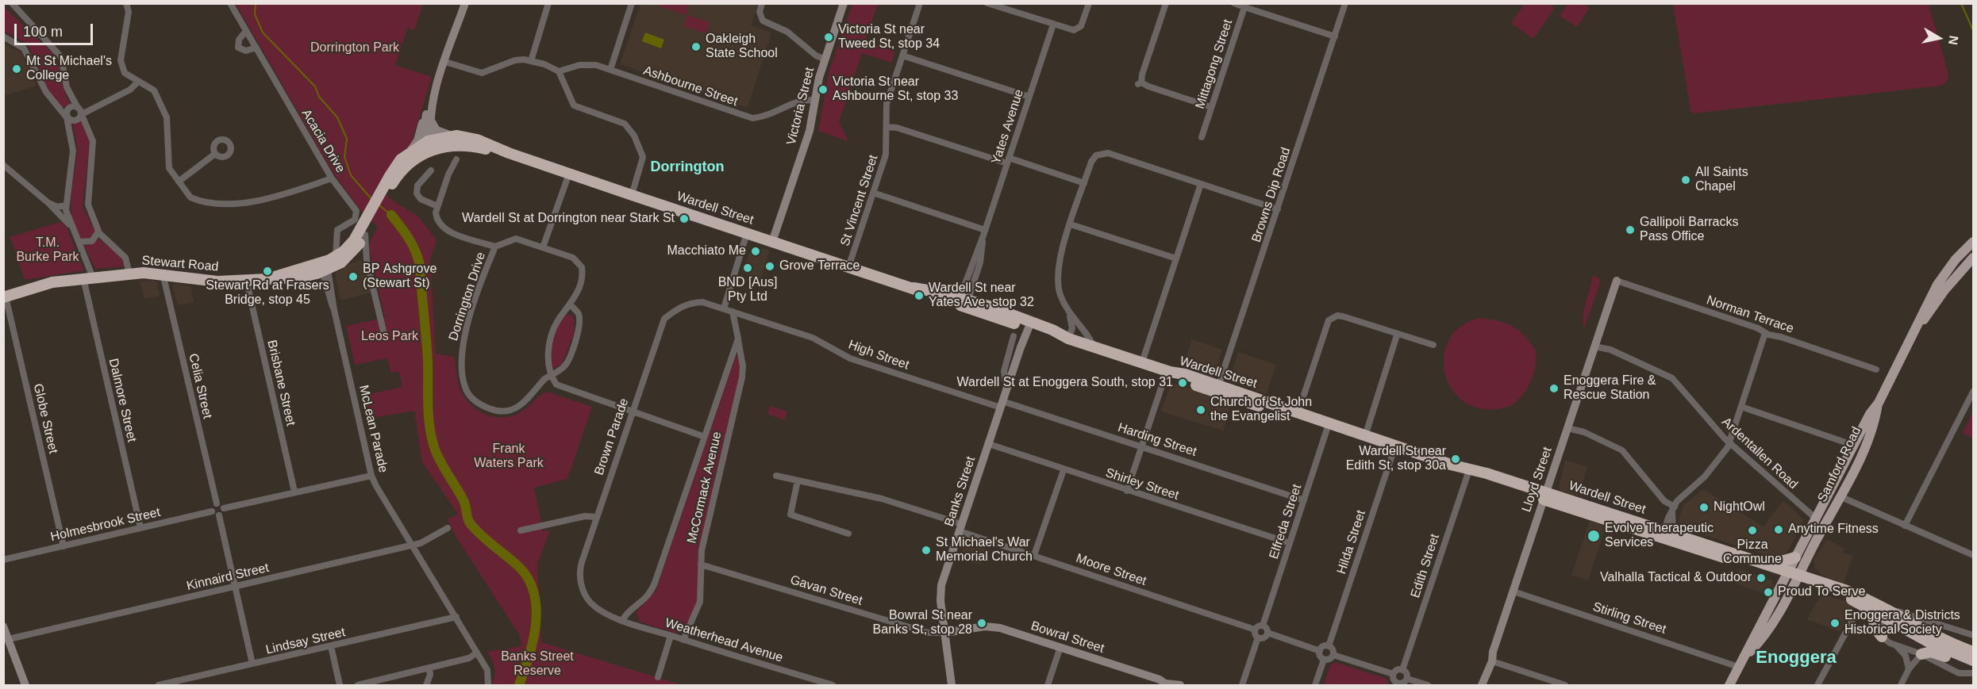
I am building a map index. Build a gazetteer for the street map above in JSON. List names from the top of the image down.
{
  "streets": {
    "highway": ["Wardell Street", "Stewart Road"],
    "main road": ["Samford Road"],
    "street": [
      "Mittagong Street",
      "Ashbourne Street",
      "Victoria Street",
      "Yates Avenue",
      "Acacia Drive",
      "Browns Dip Road",
      "St Vincent Street",
      "Dorrington Drive",
      "Norman Terrace",
      "High Street",
      "Brisbane Street",
      "Celia Street",
      "Dalmore Street",
      "Globe Street",
      "McLean Parade",
      "Brown Parade",
      "Harding Street",
      "Ardentallen Road",
      "Lloyd Street",
      "Shirley Street",
      "McCormack Avenue",
      "Banks Street",
      "Elfreda Street",
      "Holmesbrook Street",
      "Hilda Street",
      "Edith Street",
      "Moore Street",
      "Kinnaird Street",
      "Gavan Street",
      "Stirling Street",
      "Bowral Street",
      "Weatherhead Avenue",
      "Lindsay Street"
    ]
  },
  "crossings": [
    ["Mittagong Street", "Browns Dip Road"],
    ["Ashbourne Street", "Victoria Street"],
    ["Victoria Street", "Wardell Street"],
    ["Yates Avenue", "Wardell Street"],
    ["Browns Dip Road", "Wardell Street"],
    ["St Vincent Street", "Wardell Street"],
    ["Wardell Street", "Stewart Road"],
    ["Wardell Street", "Samford Road"],
    ["Wardell Street", "Lloyd Street"],
    ["Wardell Street", "Banks Street"],
    ["Wardell Street", "Elfreda Street"],
    ["Wardell Street", "Hilda Street"],
    ["Wardell Street", "Edith Street"],
    ["Stewart Road", "Brisbane Street"],
    ["Stewart Road", "Celia Street"],
    ["Stewart Road", "Dalmore Street"],
    ["Stewart Road", "Globe Street"],
    ["Stewart Road", "McLean Parade"],
    ["Norman Terrace", "Lloyd Street"],
    ["High Street", "Brown Parade"],
    ["High Street", "Harding Street"],
    ["High Street", "McCormack Avenue"],
    ["High Street", "Banks Street"],
    ["Celia Street", "Holmesbrook Street"],
    ["Dalmore Street", "Holmesbrook Street"],
    ["Globe Street", "Holmesbrook Street"],
    ["McLean Parade", "Kinnaird Street"],
    ["McLean Parade", "Lindsay Street"],
    ["Brown Parade", "Weatherhead Avenue"],
    ["Harding Street", "Banks Street"],
    ["Harding Street", "Elfreda Street"],
    ["Ardentallen Road", "Samford Road"],
    ["Ardentallen Road", "Lloyd Street"],
    ["Samford Road", "Stirling Street"],
    ["Lloyd Street", "Stirling Street"],
    ["Shirley Street", "Banks Street"],
    ["Shirley Street", "Elfreda Street"],
    ["McCormack Avenue", "Gavan Street"],
    ["McCormack Avenue", "Weatherhead Avenue"],
    ["Banks Street", "Moore Street"],
    ["Banks Street", "Gavan Street"],
    ["Banks Street", "Bowral Street"],
    ["Elfreda Street", "Moore Street"],
    ["Gavan Street", "Bowral Street"]
  ],
  "districts": ["Dorrington", "Enoggera"],
  "parks": [
    "Dorrington Park",
    "T.M. Burke Park",
    "Leos Park",
    "Frank Waters Park",
    "Banks Street Reserve"
  ],
  "places": [
    "Victoria St near Tweed St, stop 34",
    "Oakleigh State School",
    "Mt St Michael's College",
    "Victoria St near Ashbourne St, stop 33",
    "All Saints Chapel",
    "Wardell St at Dorrington near Stark St",
    "Gallipoli Barracks Pass Office",
    "Macchiato Me",
    "Grove Terrace",
    "BND [Aus] Pty Ltd",
    "Stewart Rd at Frasers Bridge, stop 45",
    "BP Ashgrove (Stewart St)",
    "Wardell St near Yates Ave, stop 32",
    "Wardell St at Enoggera South, stop 31",
    "Enoggera Fire & Rescue Station",
    "Church of St John the Evangelist",
    "Wardell St near Edith St, stop 30a",
    "NightOwl",
    "Anytime Fitness",
    "Pizza Commune",
    "Evolve Therapeutic Services",
    "St Michael's War Memorial Church",
    "Valhalla Tactical & Outdoor",
    "Proud To Serve",
    "Bowral St near Banks St, stop 28",
    "Enoggera & Districts Historical Society"
  ],
  "scale_bar": "100 m",
  "north": "right"
}
